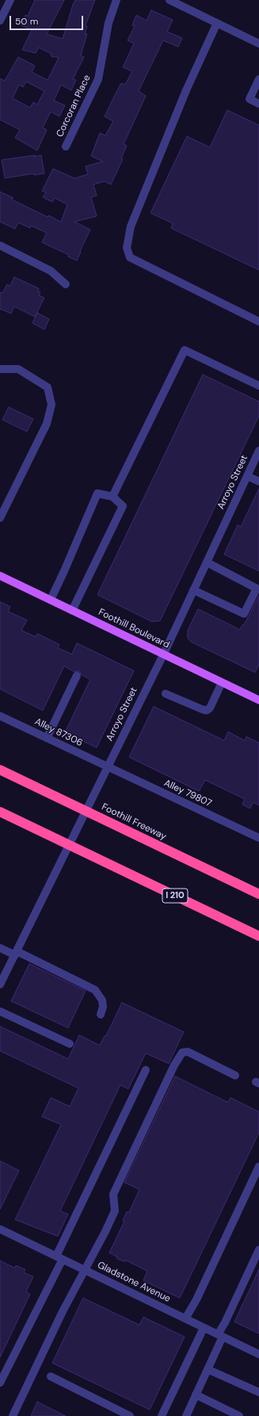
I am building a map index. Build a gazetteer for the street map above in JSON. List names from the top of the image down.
{
  "streets": {
    "highway": ["Foothill Freeway", "I 210"],
    "main road": ["Foothill Boulevard"],
    "street": [
      "Corcoran Place",
      "Arroyo Street",
      "Alley 87306",
      "Alley 79807",
      "Gladstone Avenue"
    ]
  },
  "crossings": [
    ["Arroyo Street", "Foothill Boulevard"],
    ["Arroyo Street", "Alley 87306"],
    ["Arroyo Street", "Alley 79807"],
    ["Alley 87306", "Alley 79807"]
  ],
  "scale_bar": "50 m"
}
